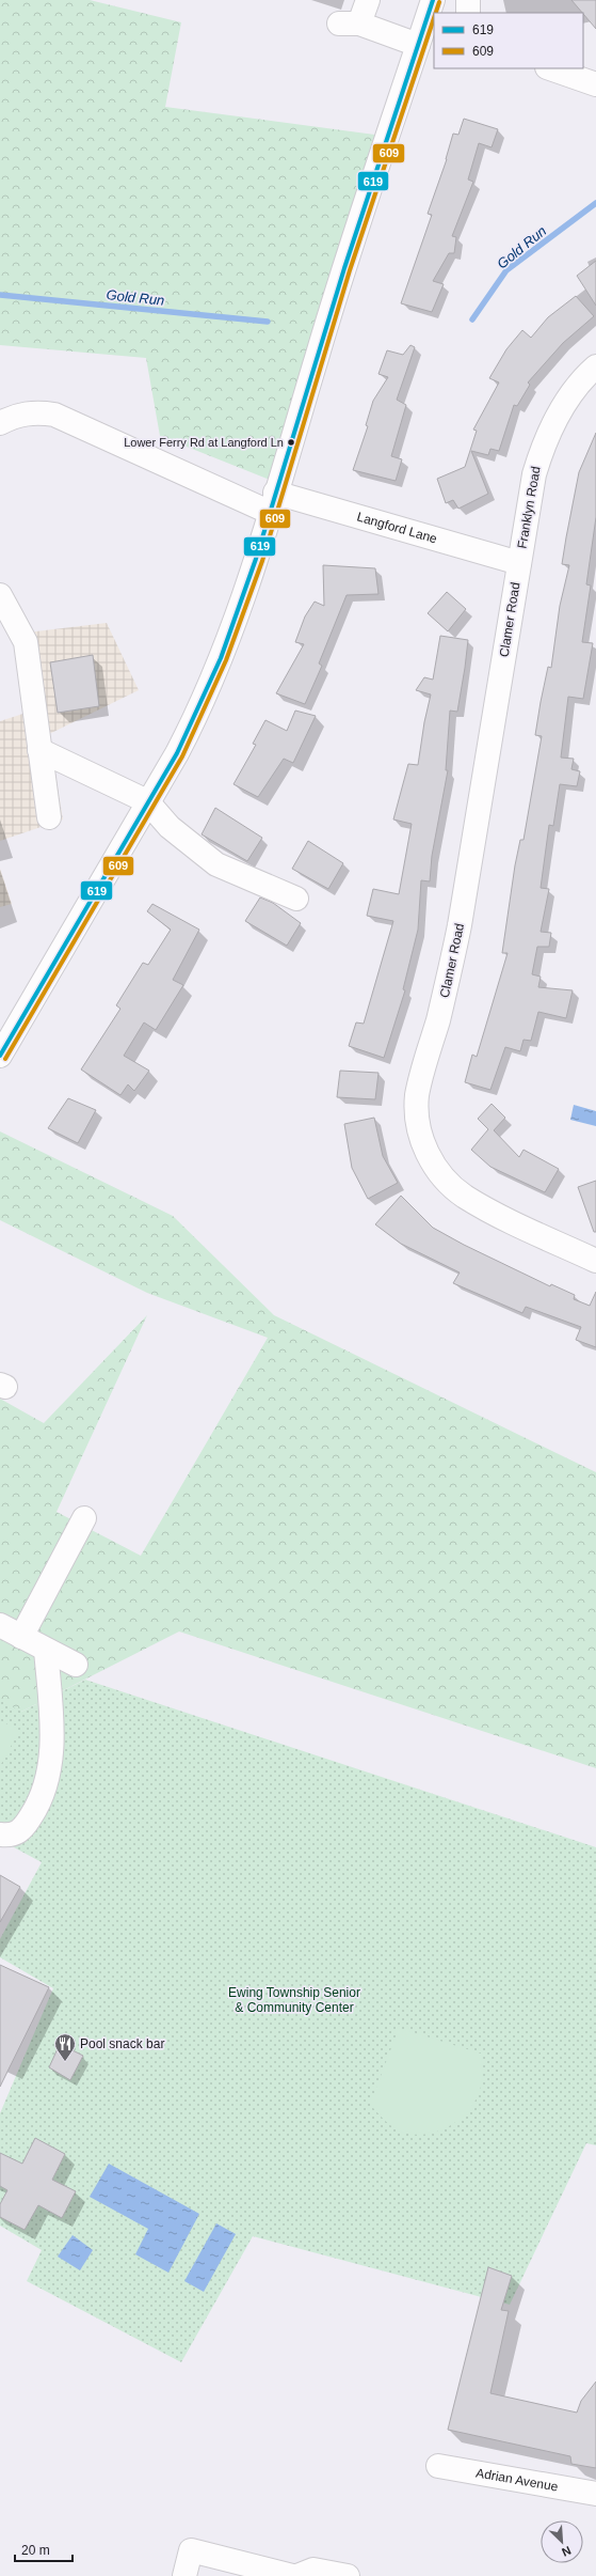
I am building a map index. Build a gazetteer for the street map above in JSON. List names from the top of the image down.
{
  "streets": {
    "street": [
      "Franklyn Road",
      "Langford Lane",
      "Clamer Road",
      "Adrian Avenue"
    ]
  },
  "crossings": [
    ["Franklyn Road", "Langford Lane"],
    ["Franklyn Road", "Clamer Road"],
    ["Langford Lane", "Clamer Road"]
  ],
  "water": ["Gold Run"],
  "parks": ["Ewing Township Senior & Community Center"],
  "places": {
    "other": ["Lower Ferry Rd at Langford Ln"],
    "restaurant": ["Pool snack bar"]
  },
  "lines": ["transit line 619", "transit line 609"],
  "legend": ["619", "609"],
  "scale_bar": "20 m",
  "north": "bottom right"
}
